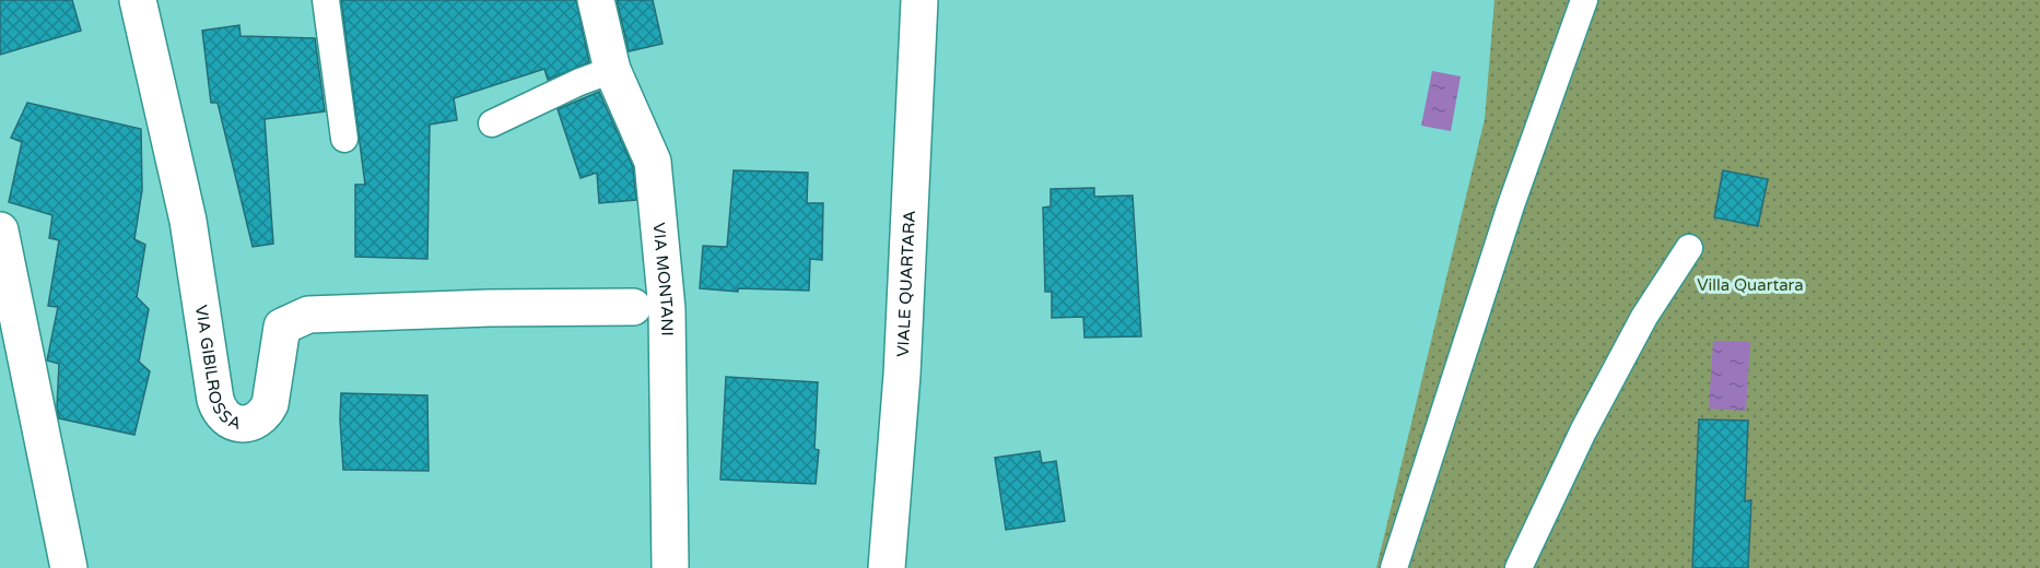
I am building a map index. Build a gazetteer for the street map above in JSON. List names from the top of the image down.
{
  "streets": {
    "street": ["VIA MONTANI", "VIALE QUARTARA", "VIA GIBILROSSA"]
  },
  "parks": ["Villa Quartara"]
}
